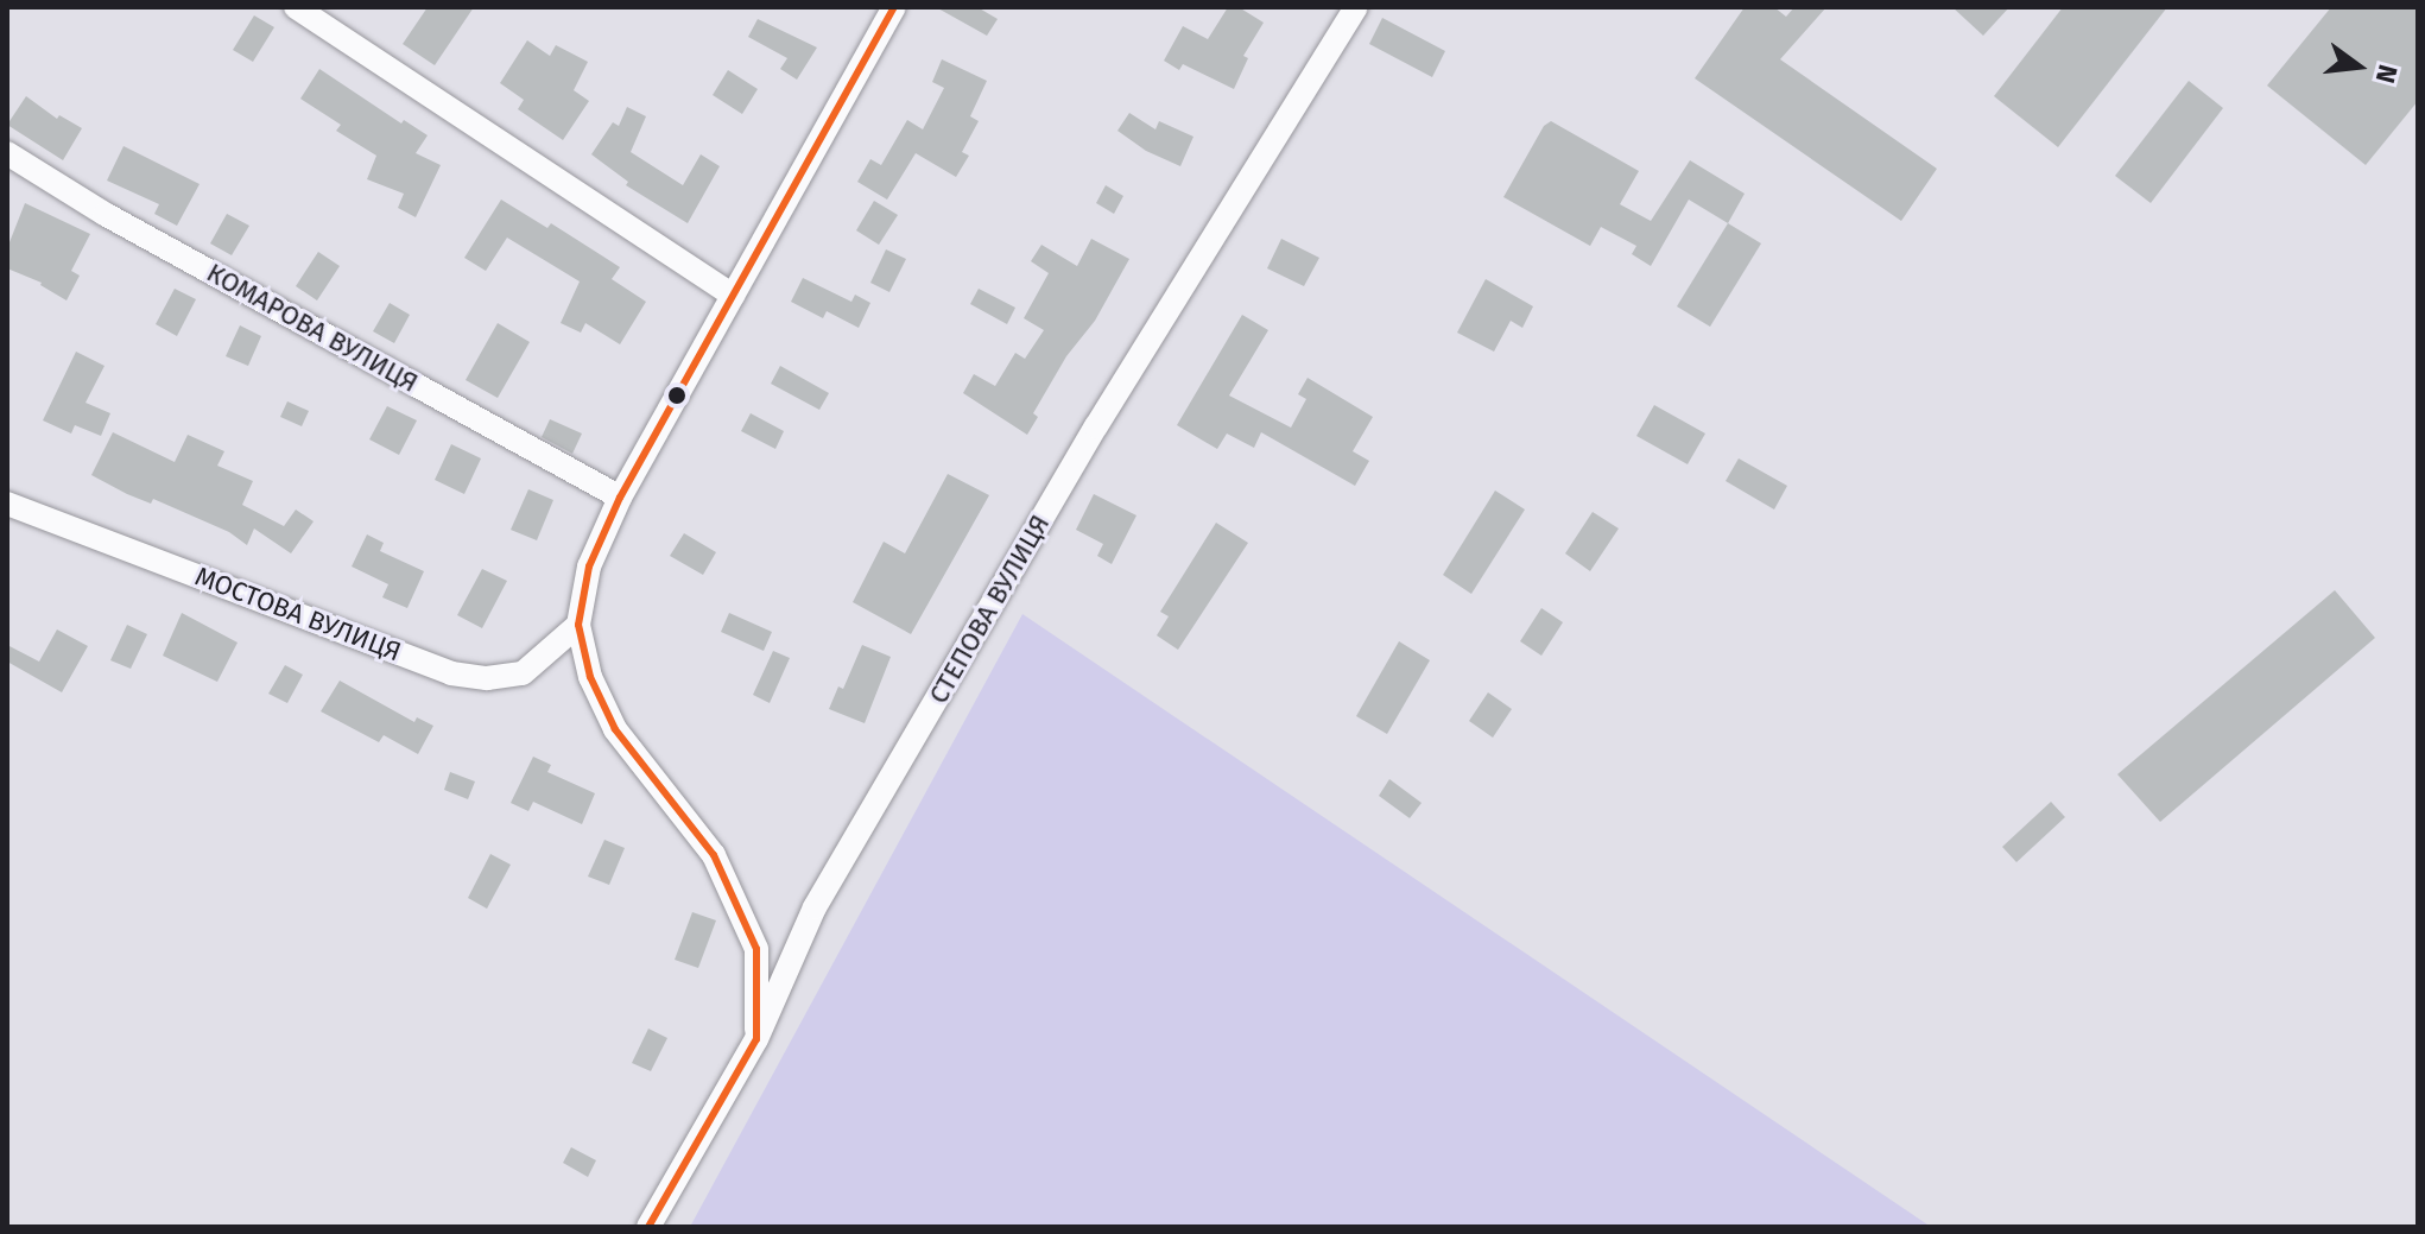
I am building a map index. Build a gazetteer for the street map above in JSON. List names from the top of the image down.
{
  "streets": {
    "street": ["КОМАРОВА ВУЛИЦЯ", "СТЕПОВА ВУЛИЦЯ", "МОСТОВА ВУЛИЦЯ"]
  },
  "north": "right"
}
